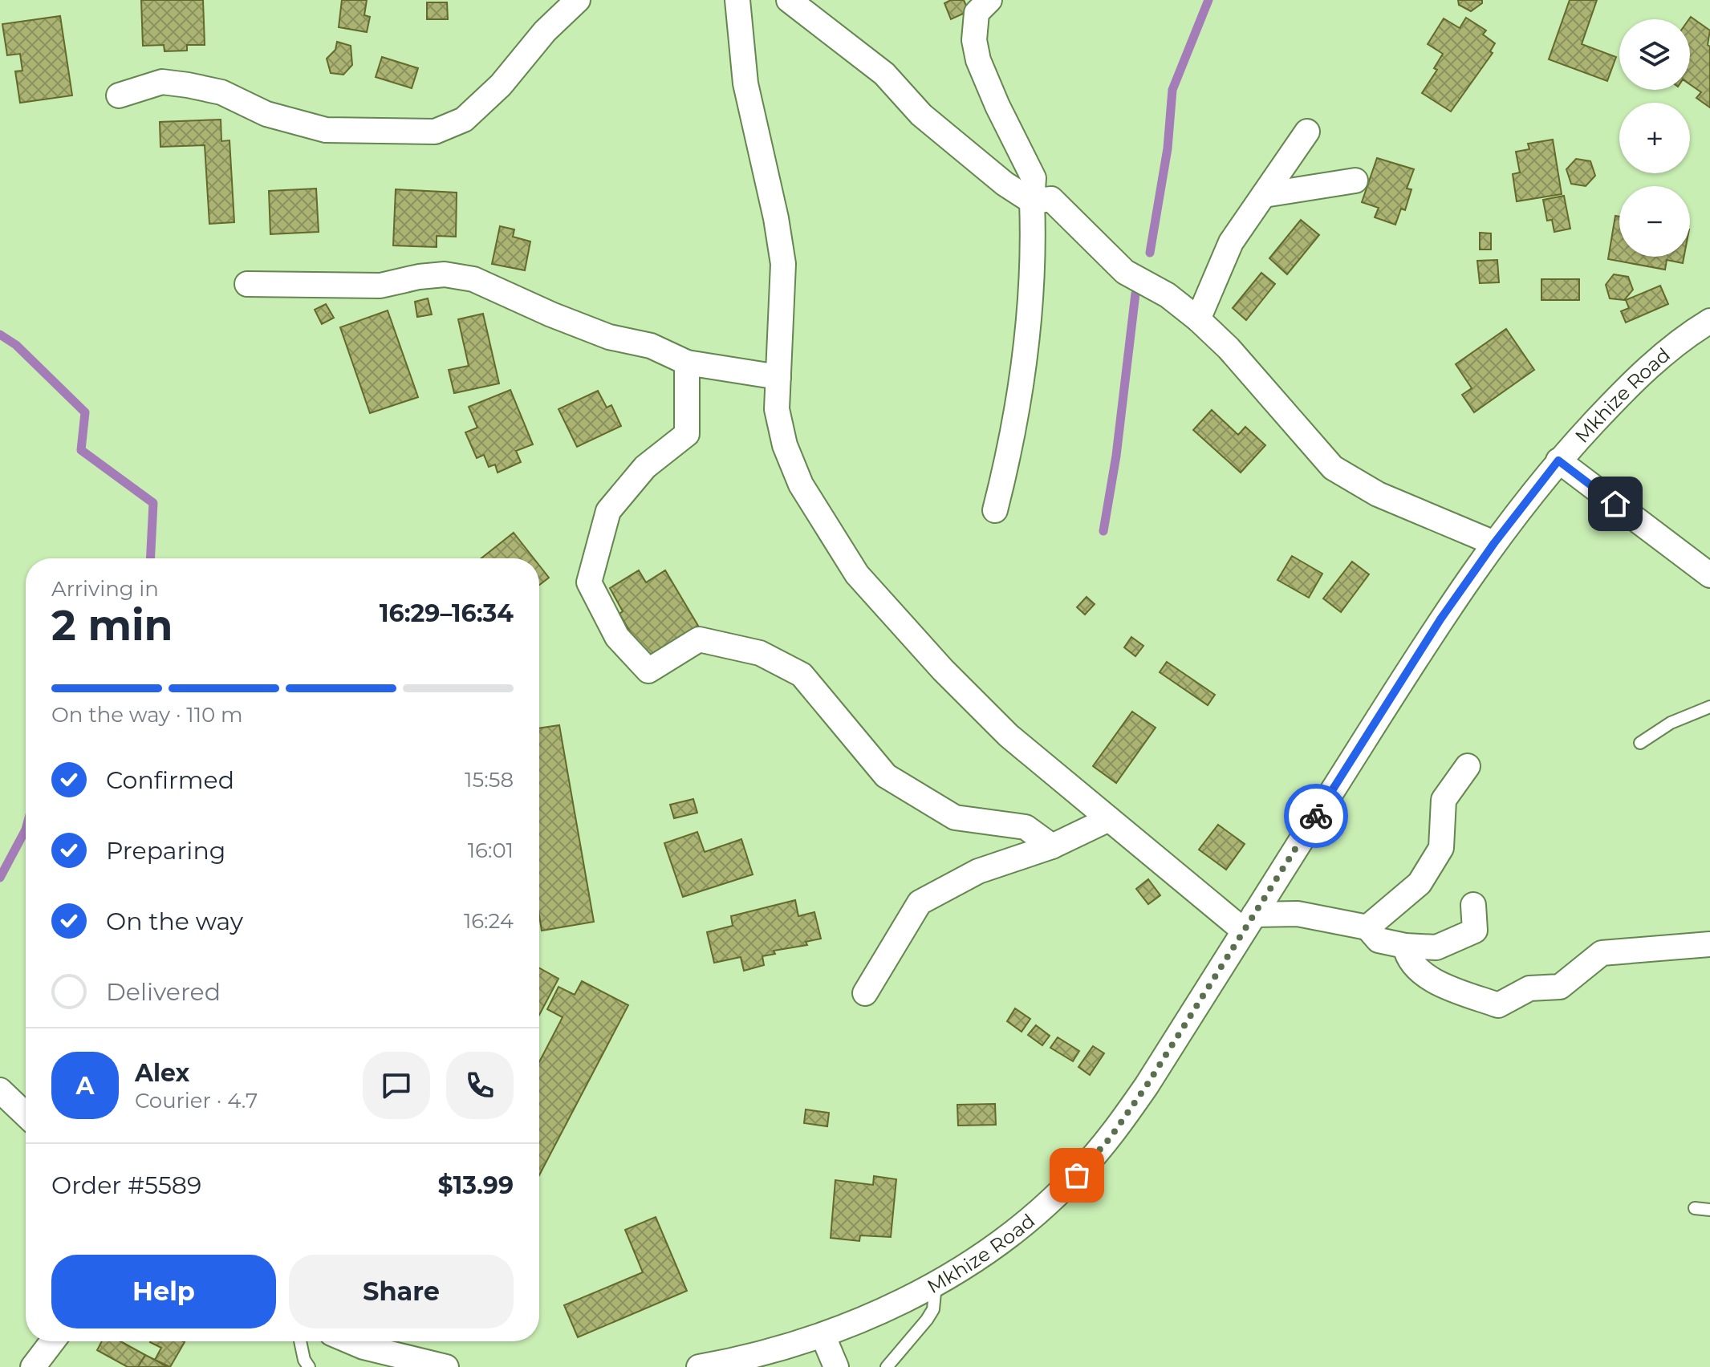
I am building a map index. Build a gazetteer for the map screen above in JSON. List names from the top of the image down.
{
  "streets": {
    "street": ["Mkhize Road"]
  },
  "page": {
    "map_buttons": ["+", "−"],
    "heading": ["2 min", "Arriving in", "16:29–16:34"],
    "panel": [
      "Alex",
      "Courier · 4.7",
      "Order #5589",
      "$13.99"
    ],
    "bar": "On the way · 110 m",
    "list": [
      ["Confirmed", "15:58"],
      ["Preparing", "16:01"],
      ["On the way", "16:24"],
      "Delivered"
    ],
    "round": "A",
    "buttons": ["Help", "Share"]
  }
}
